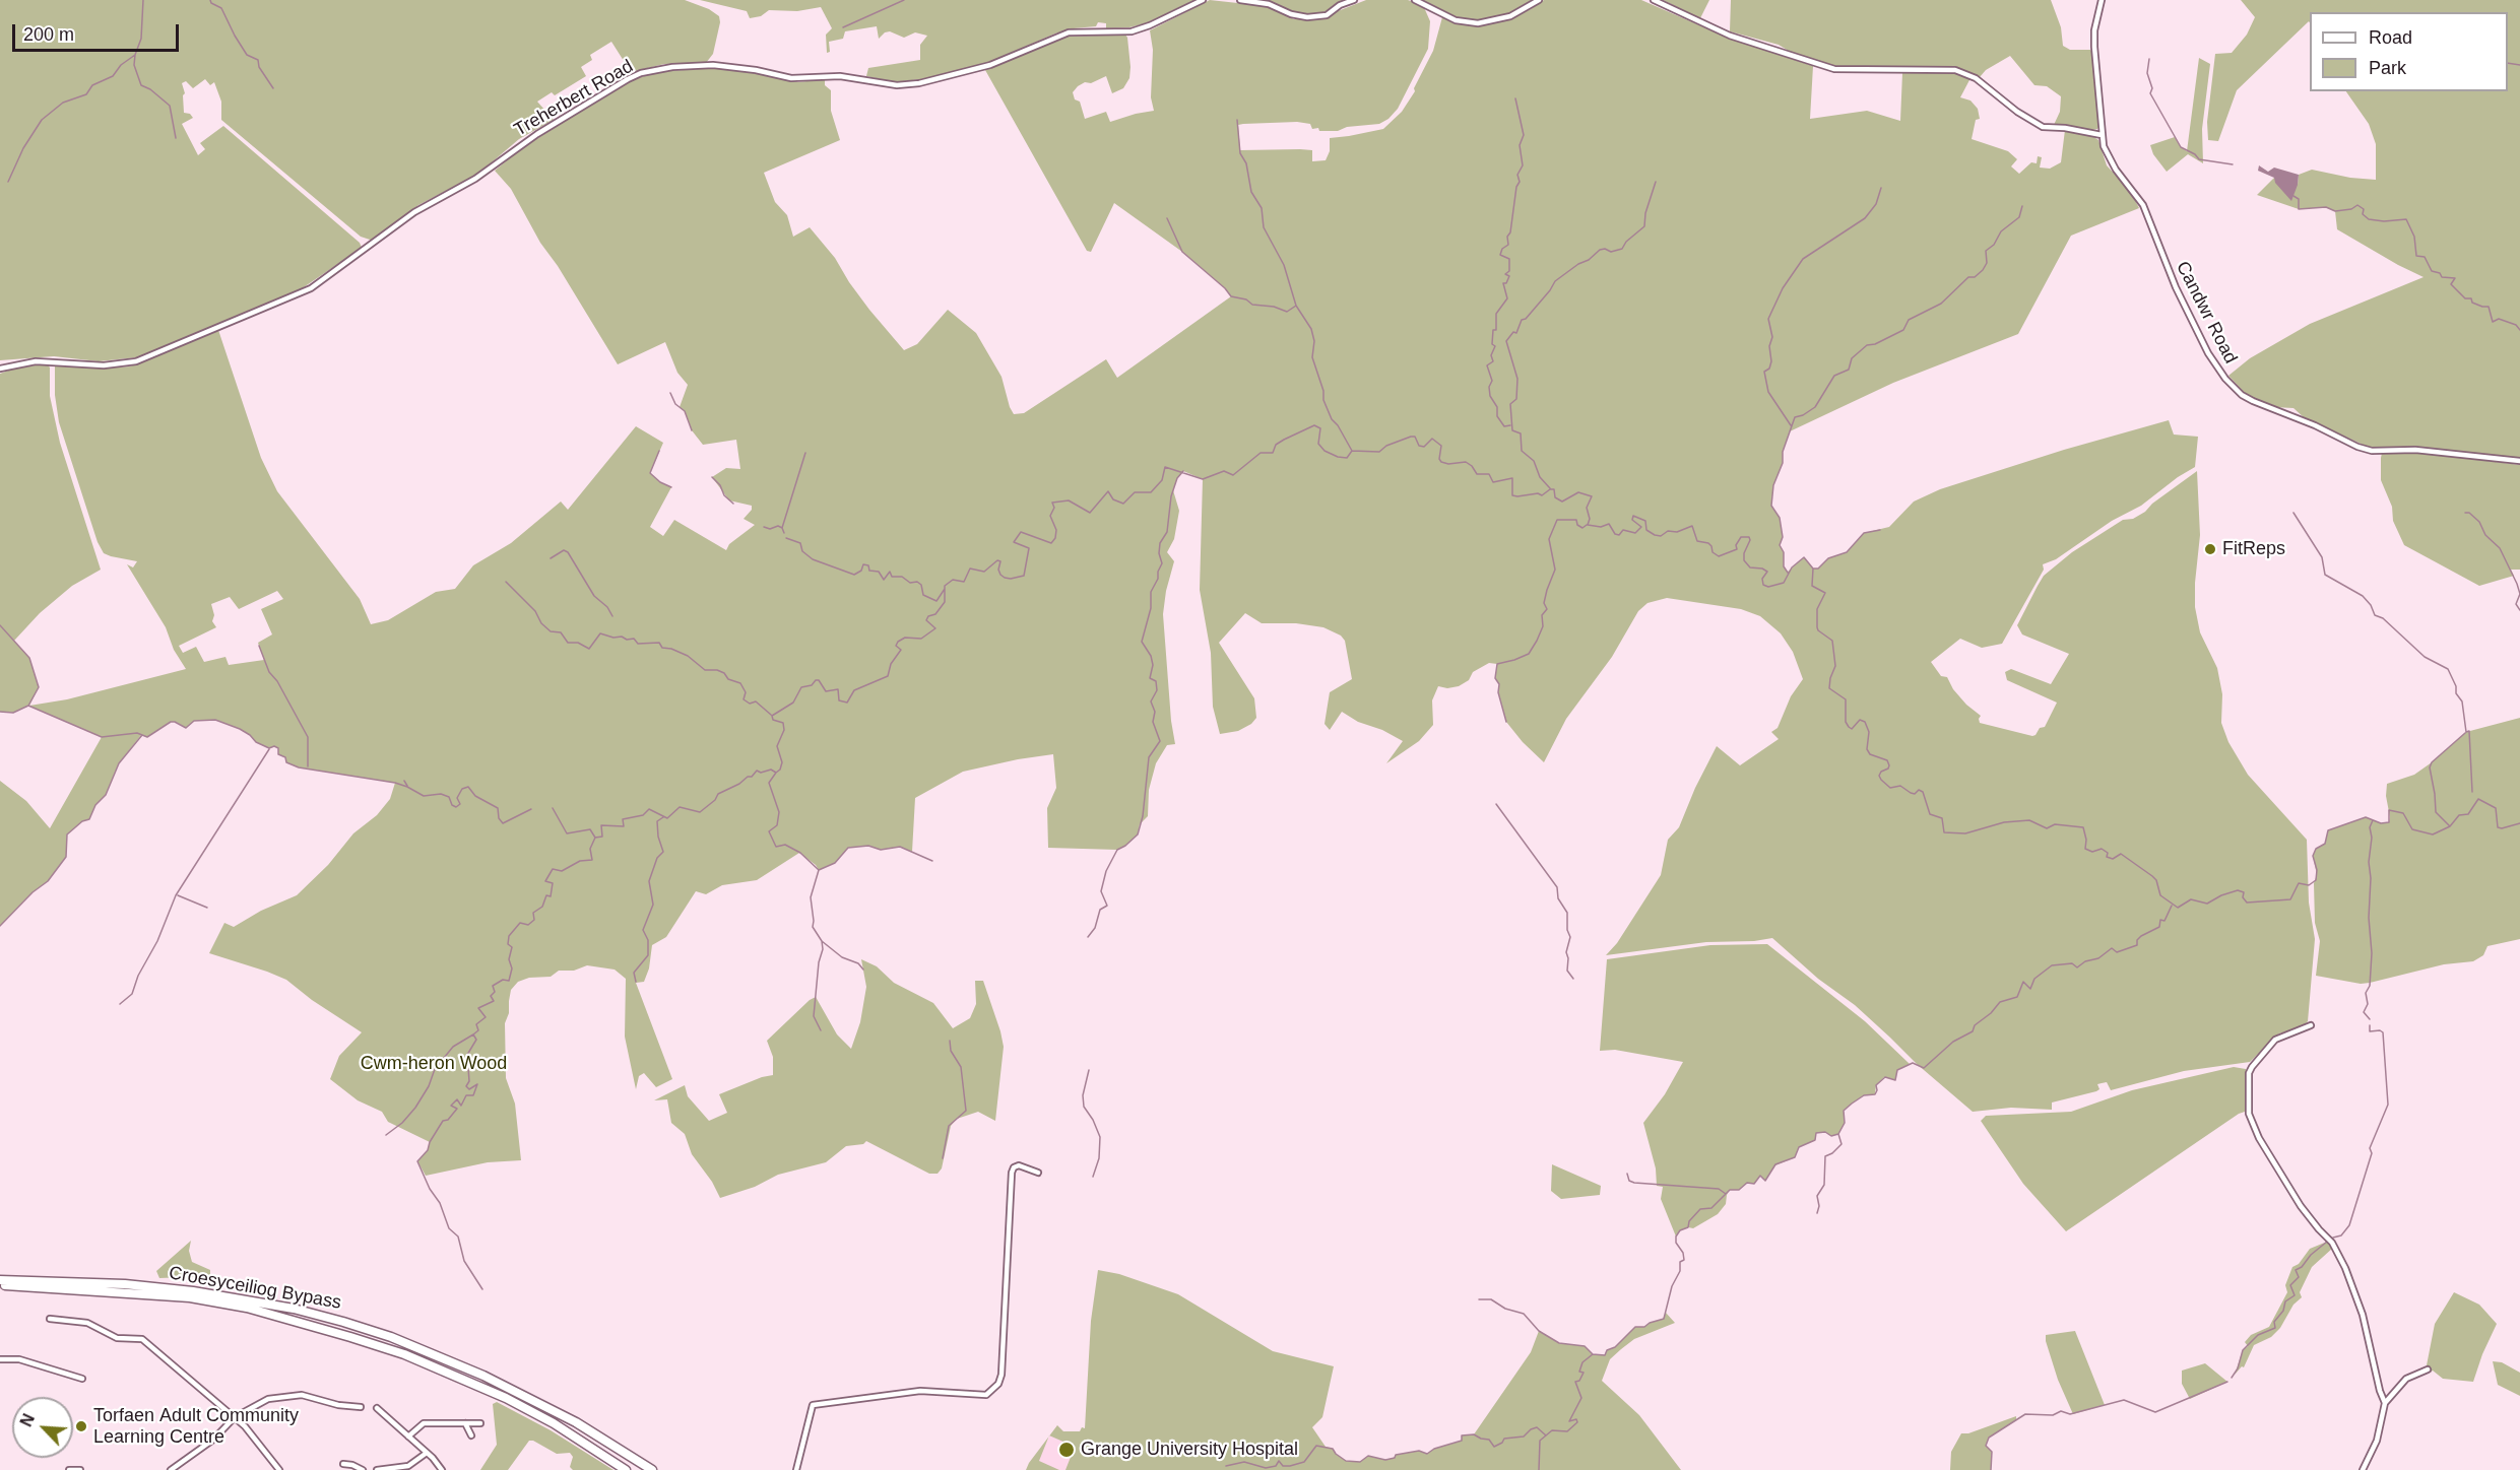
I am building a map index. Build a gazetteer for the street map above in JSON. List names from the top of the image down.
{
  "streets": {
    "highway": ["Croesyceiliog Bypass"],
    "street": ["Treherbert Road", "Candwr Road"]
  },
  "parks": ["Cwm-heron Wood"],
  "places": ["FitReps", "Torfaen Adult Community Learning Centre", "Grange University Hospital"],
  "legend": ["Road", "Park"],
  "scale_bar": "200 m",
  "north": "top left"
}
